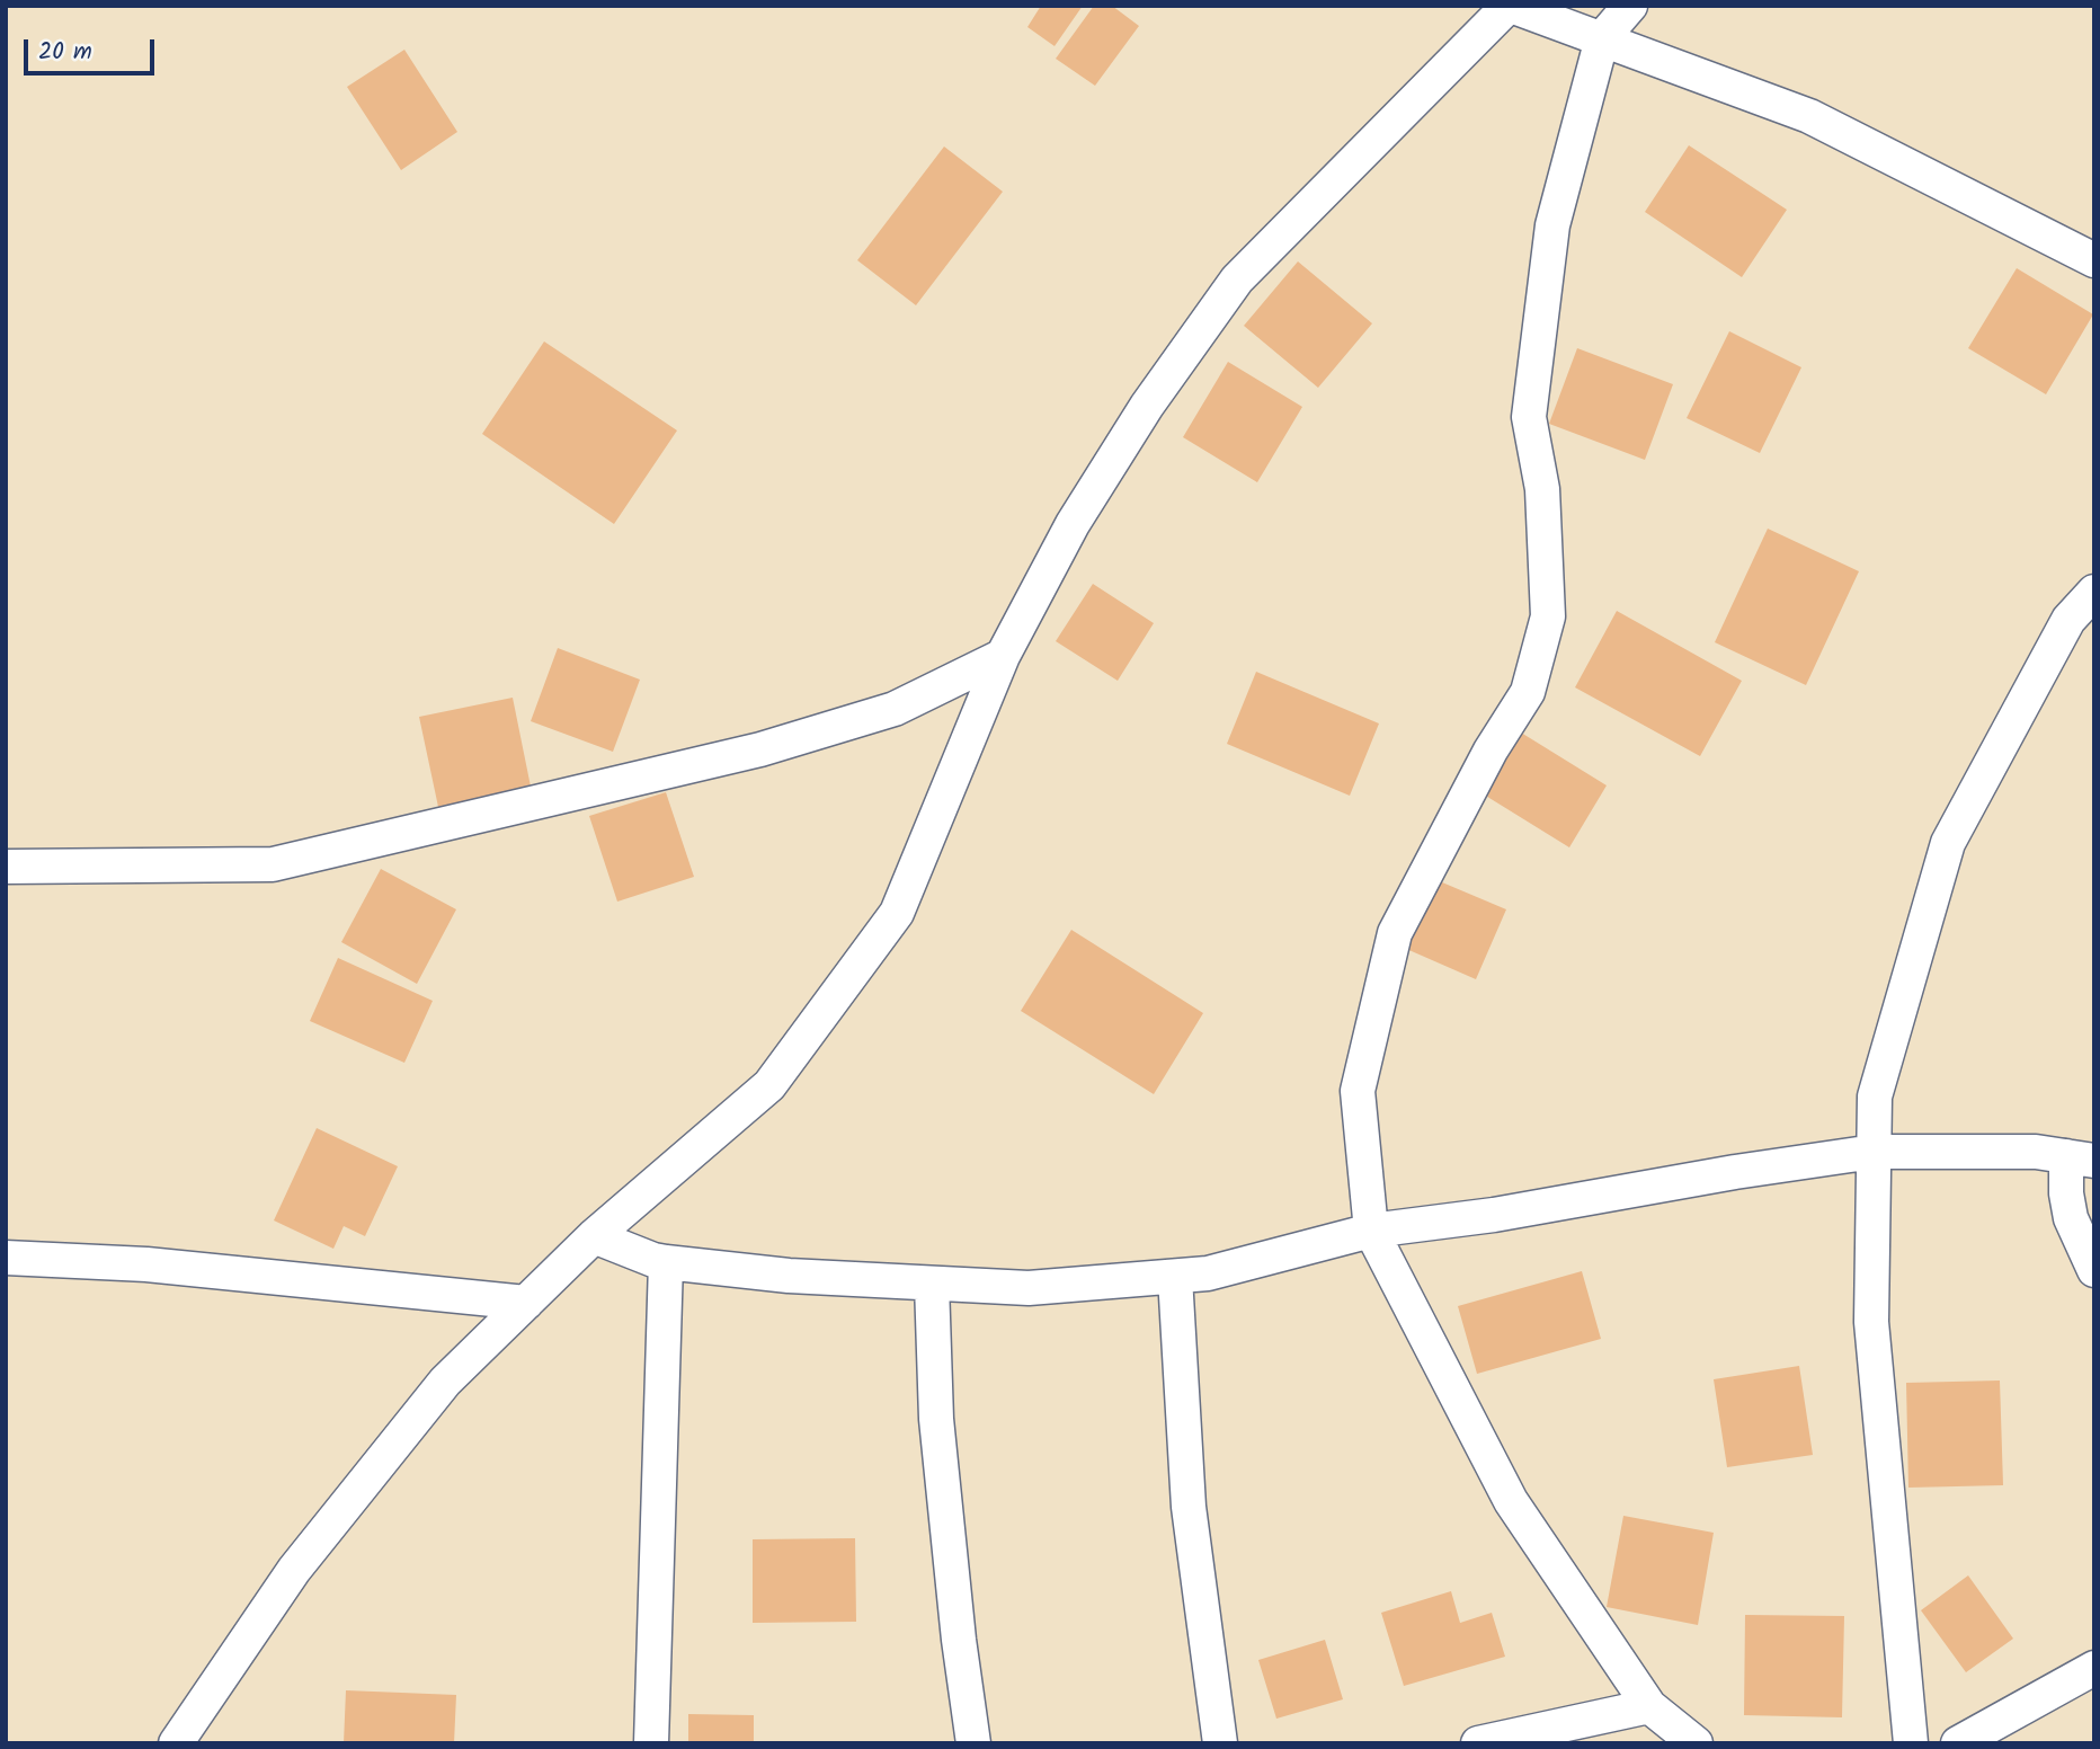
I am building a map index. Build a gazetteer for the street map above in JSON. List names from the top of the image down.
{
  "scale_bar": "20 m"
}
